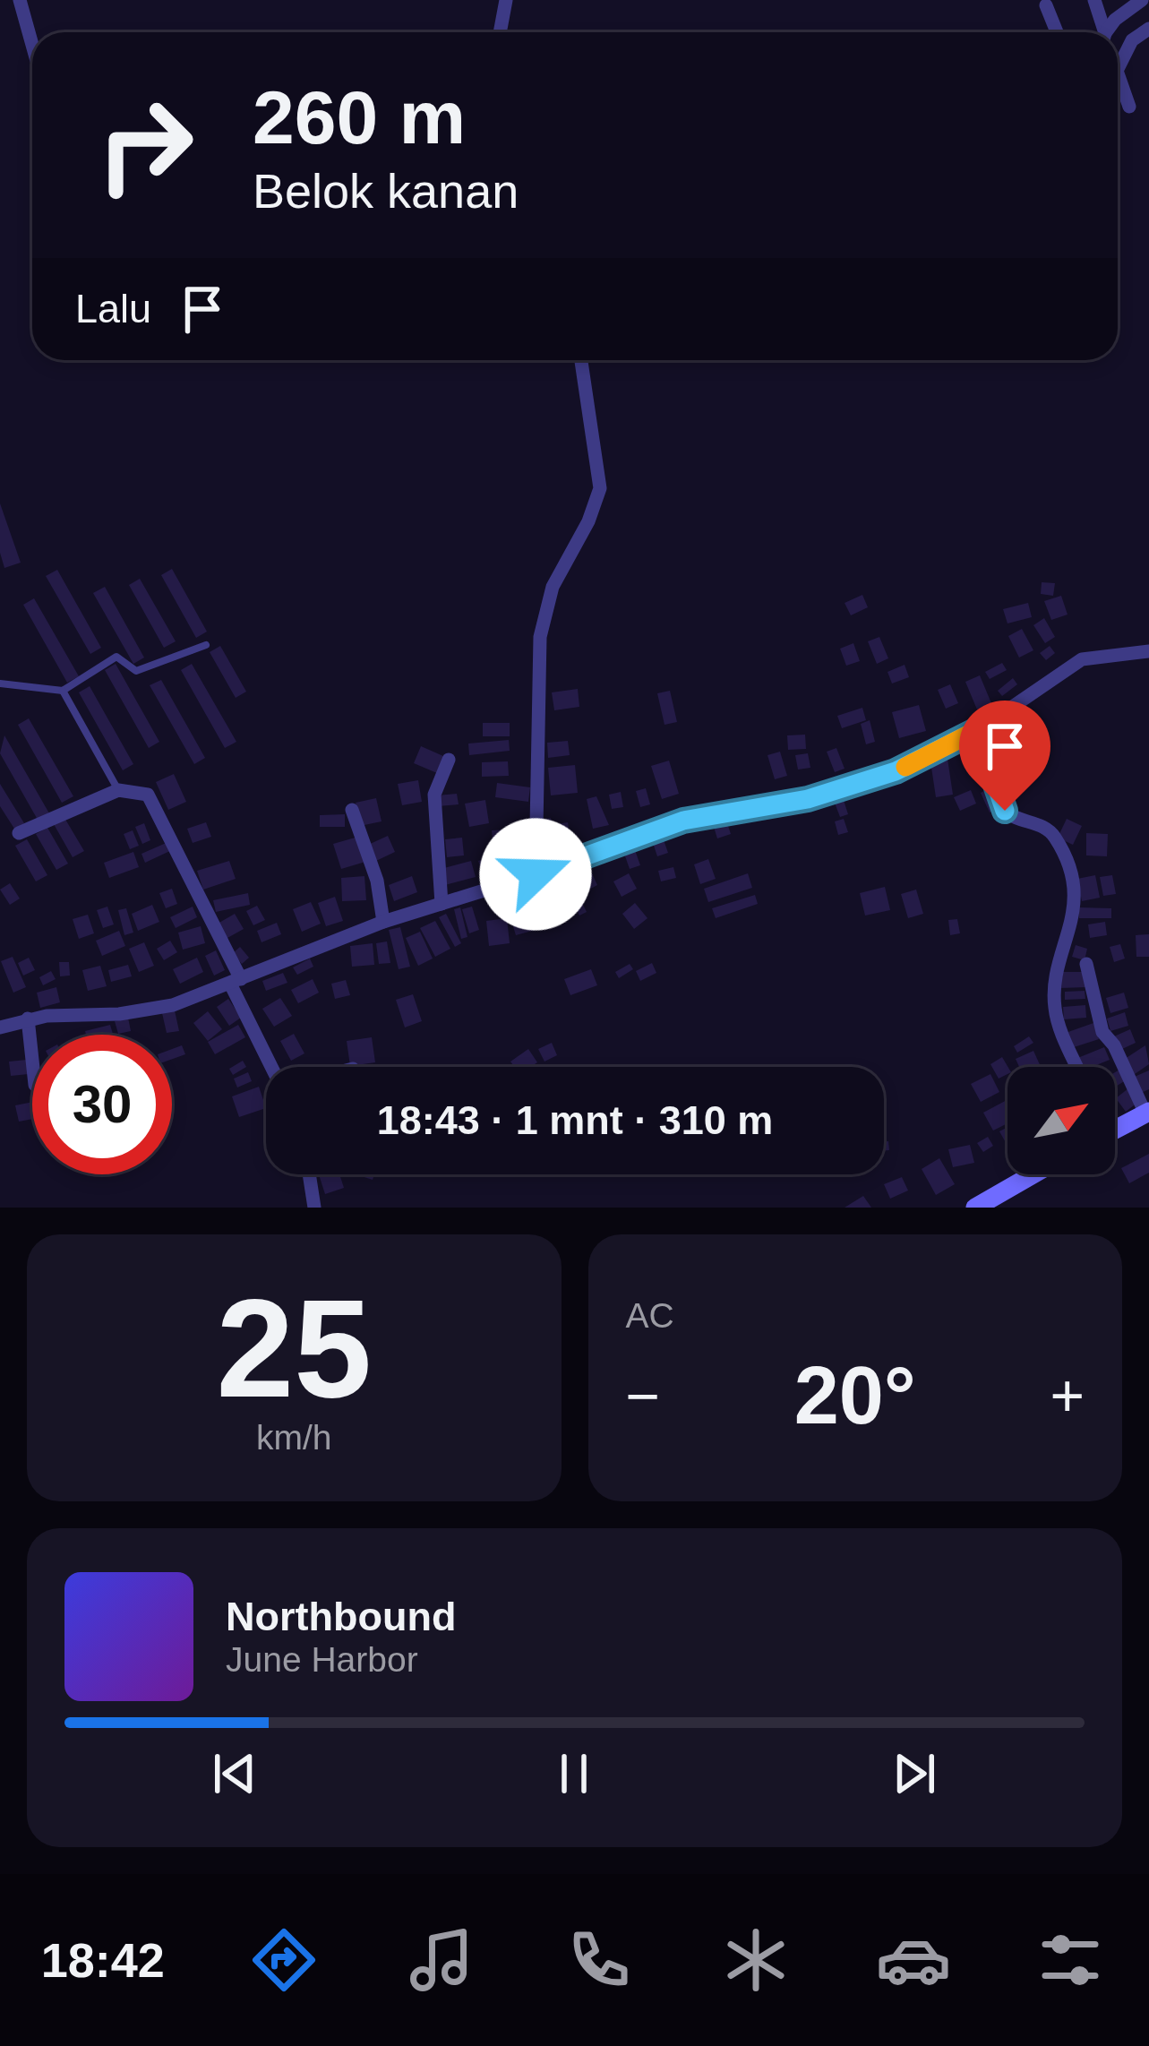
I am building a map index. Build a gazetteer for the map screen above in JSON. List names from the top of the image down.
{
  "north": "top right",
  "page": {
    "turn": ["260 m", "Belok kanan"],
    "then": "Lalu",
    "limit": "30",
    "trip": "18:43 · 1 mnt · 310 m",
    "tile": [
      ["25", "km/h"],
      "AC"
    ],
    "heat": ["−", "20°", "+"],
    "song": ["Northbound", "June Harbor"],
    "tabs": "18:42"
  }
}
